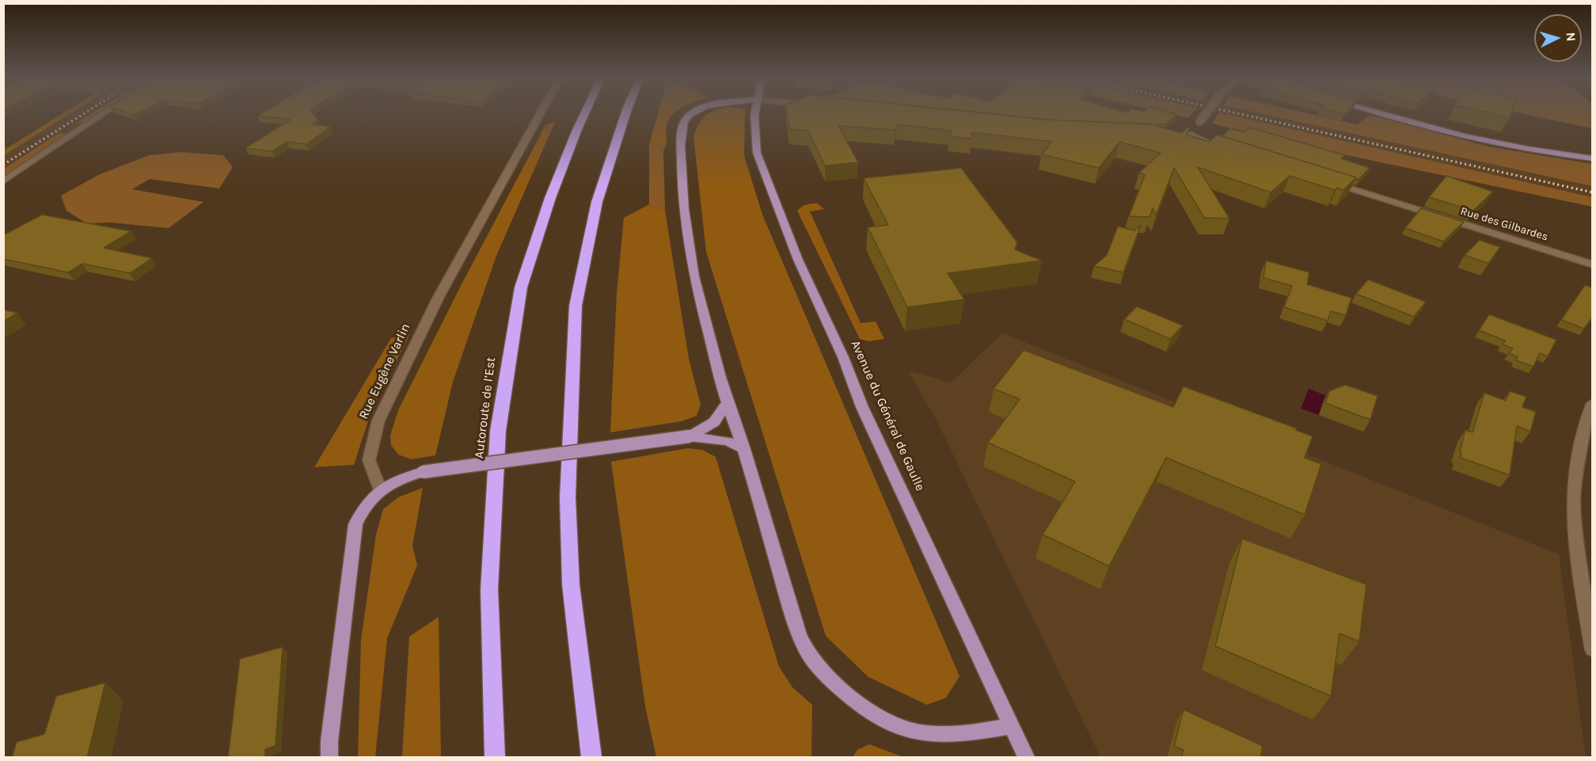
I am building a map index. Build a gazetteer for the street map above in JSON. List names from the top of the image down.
{
  "streets": {
    "highway": ["Autoroute de l’Est"],
    "main road": ["Avenue du Général de Gaulle"],
    "street": ["Rue des Gilbardes", "Rue Eugène Varlin"]
  },
  "north": "right"
}
